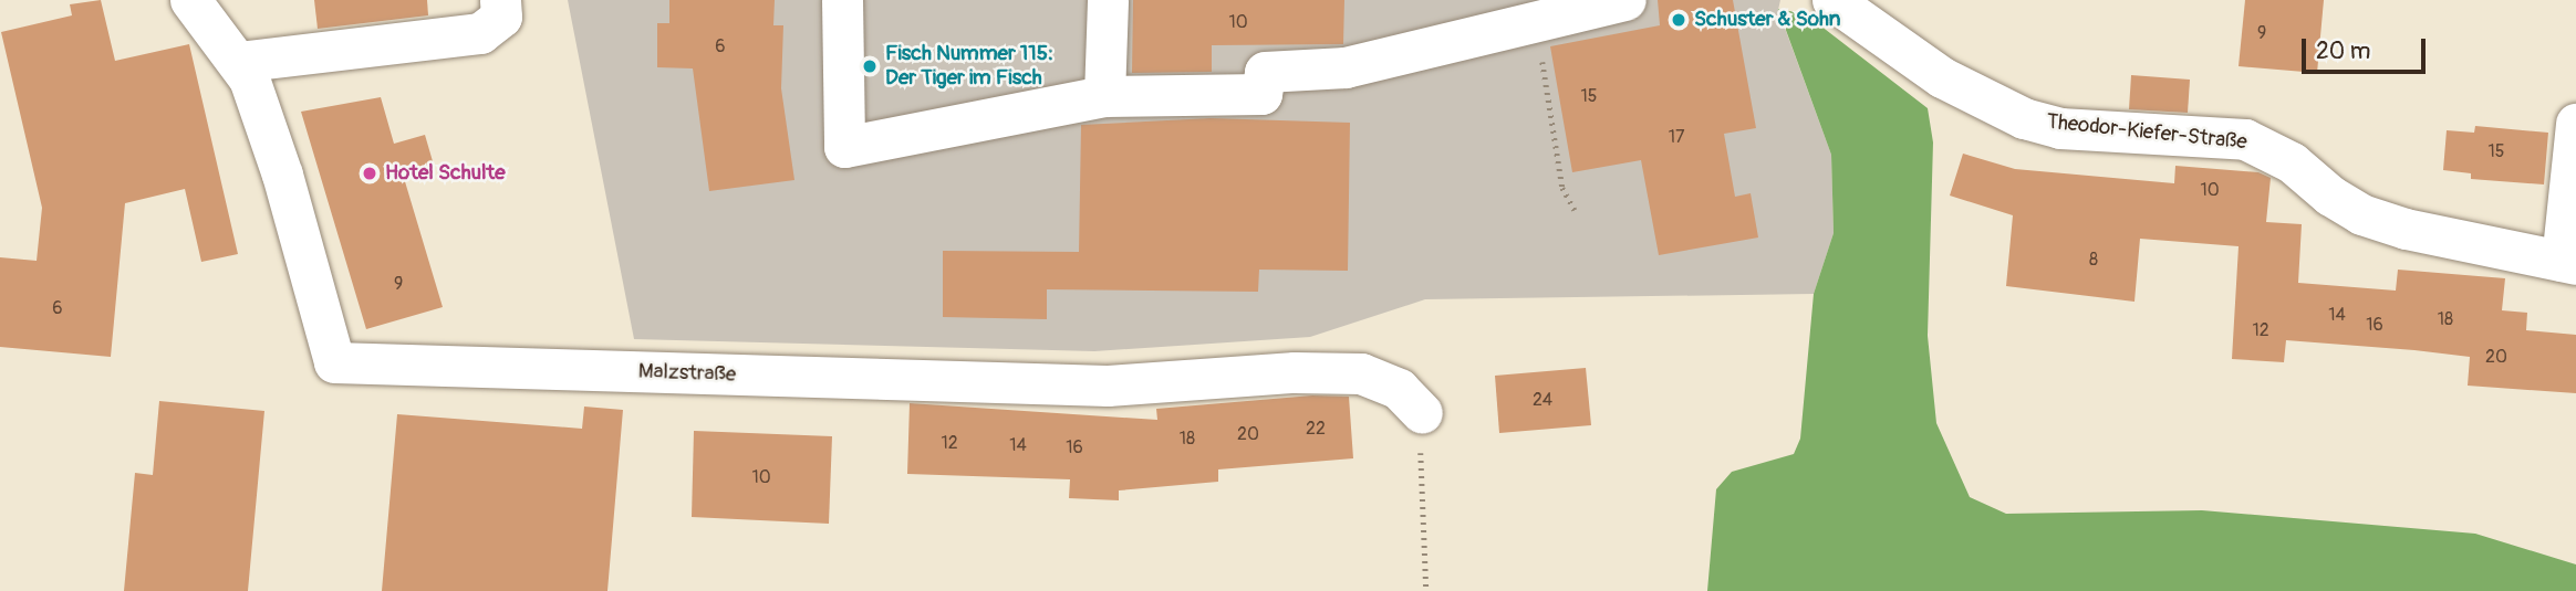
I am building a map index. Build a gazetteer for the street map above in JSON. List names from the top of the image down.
{
  "streets": {
    "street": ["Theodor-Kiefer-Straße", "Malzstraße"]
  },
  "places": ["Schuster & Sohn", "Fisch Nummer 115: Der Tiger im Fisch", "Hotel Schulte"],
  "house_numbers": [
    "10",
    "9",
    "6",
    "15",
    "17",
    "15",
    "10",
    "8",
    "9",
    "6",
    "14",
    "18",
    "16",
    "12",
    "20",
    "24",
    "22",
    "20",
    "18",
    "12",
    "14",
    "16",
    "10"
  ],
  "scale_bar": "20 m"
}
